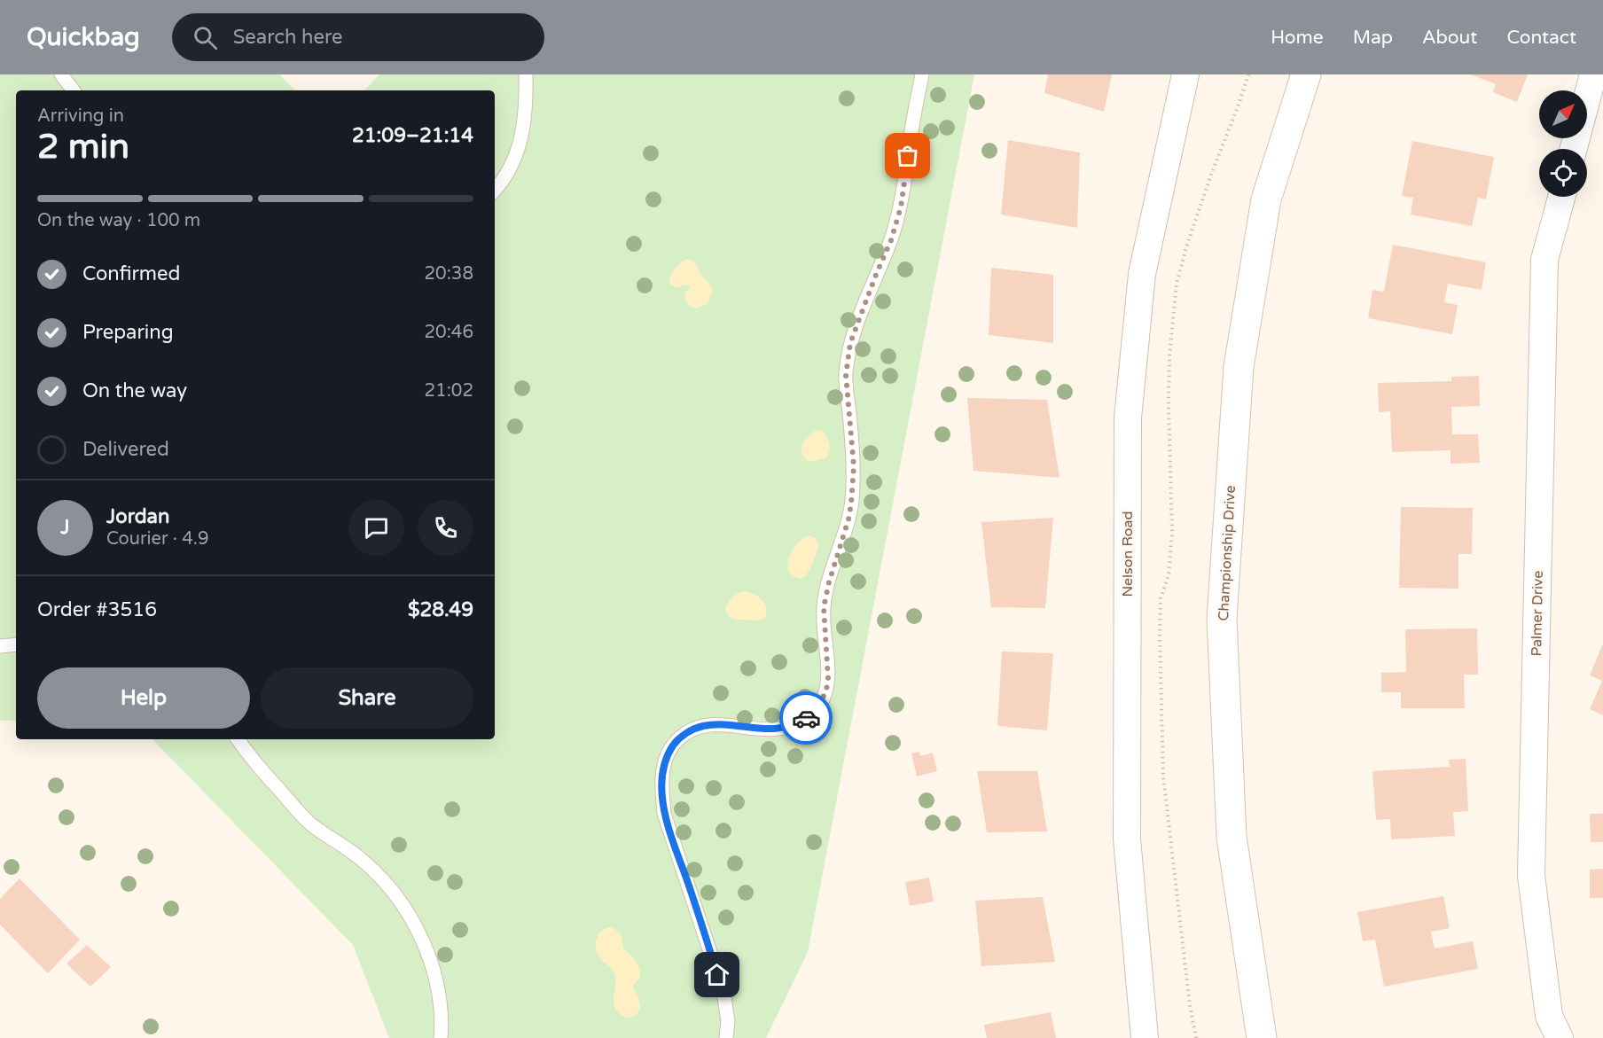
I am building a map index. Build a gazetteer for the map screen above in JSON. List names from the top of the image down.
{
  "streets": {
    "street": ["Championship Drive", "Nelson Road", "Palmer Drive"]
  },
  "north": "top right",
  "page": {
    "header": "Quickbag",
    "search": "Search here",
    "nav": [
      "Home",
      "Map",
      "About",
      "Contact"
    ],
    "heading": ["2 min", "Arriving in", "21:09–21:14"],
    "panel": [
      "Jordan",
      "Courier · 4.9",
      "Order #3516",
      "$28.49"
    ],
    "bar": "On the way · 100 m",
    "list": [
      ["Confirmed", "20:38"],
      ["Preparing", "20:46"],
      ["On the way", "21:02"],
      "Delivered"
    ],
    "round": "J",
    "buttons": ["Help", "Share"]
  }
}
